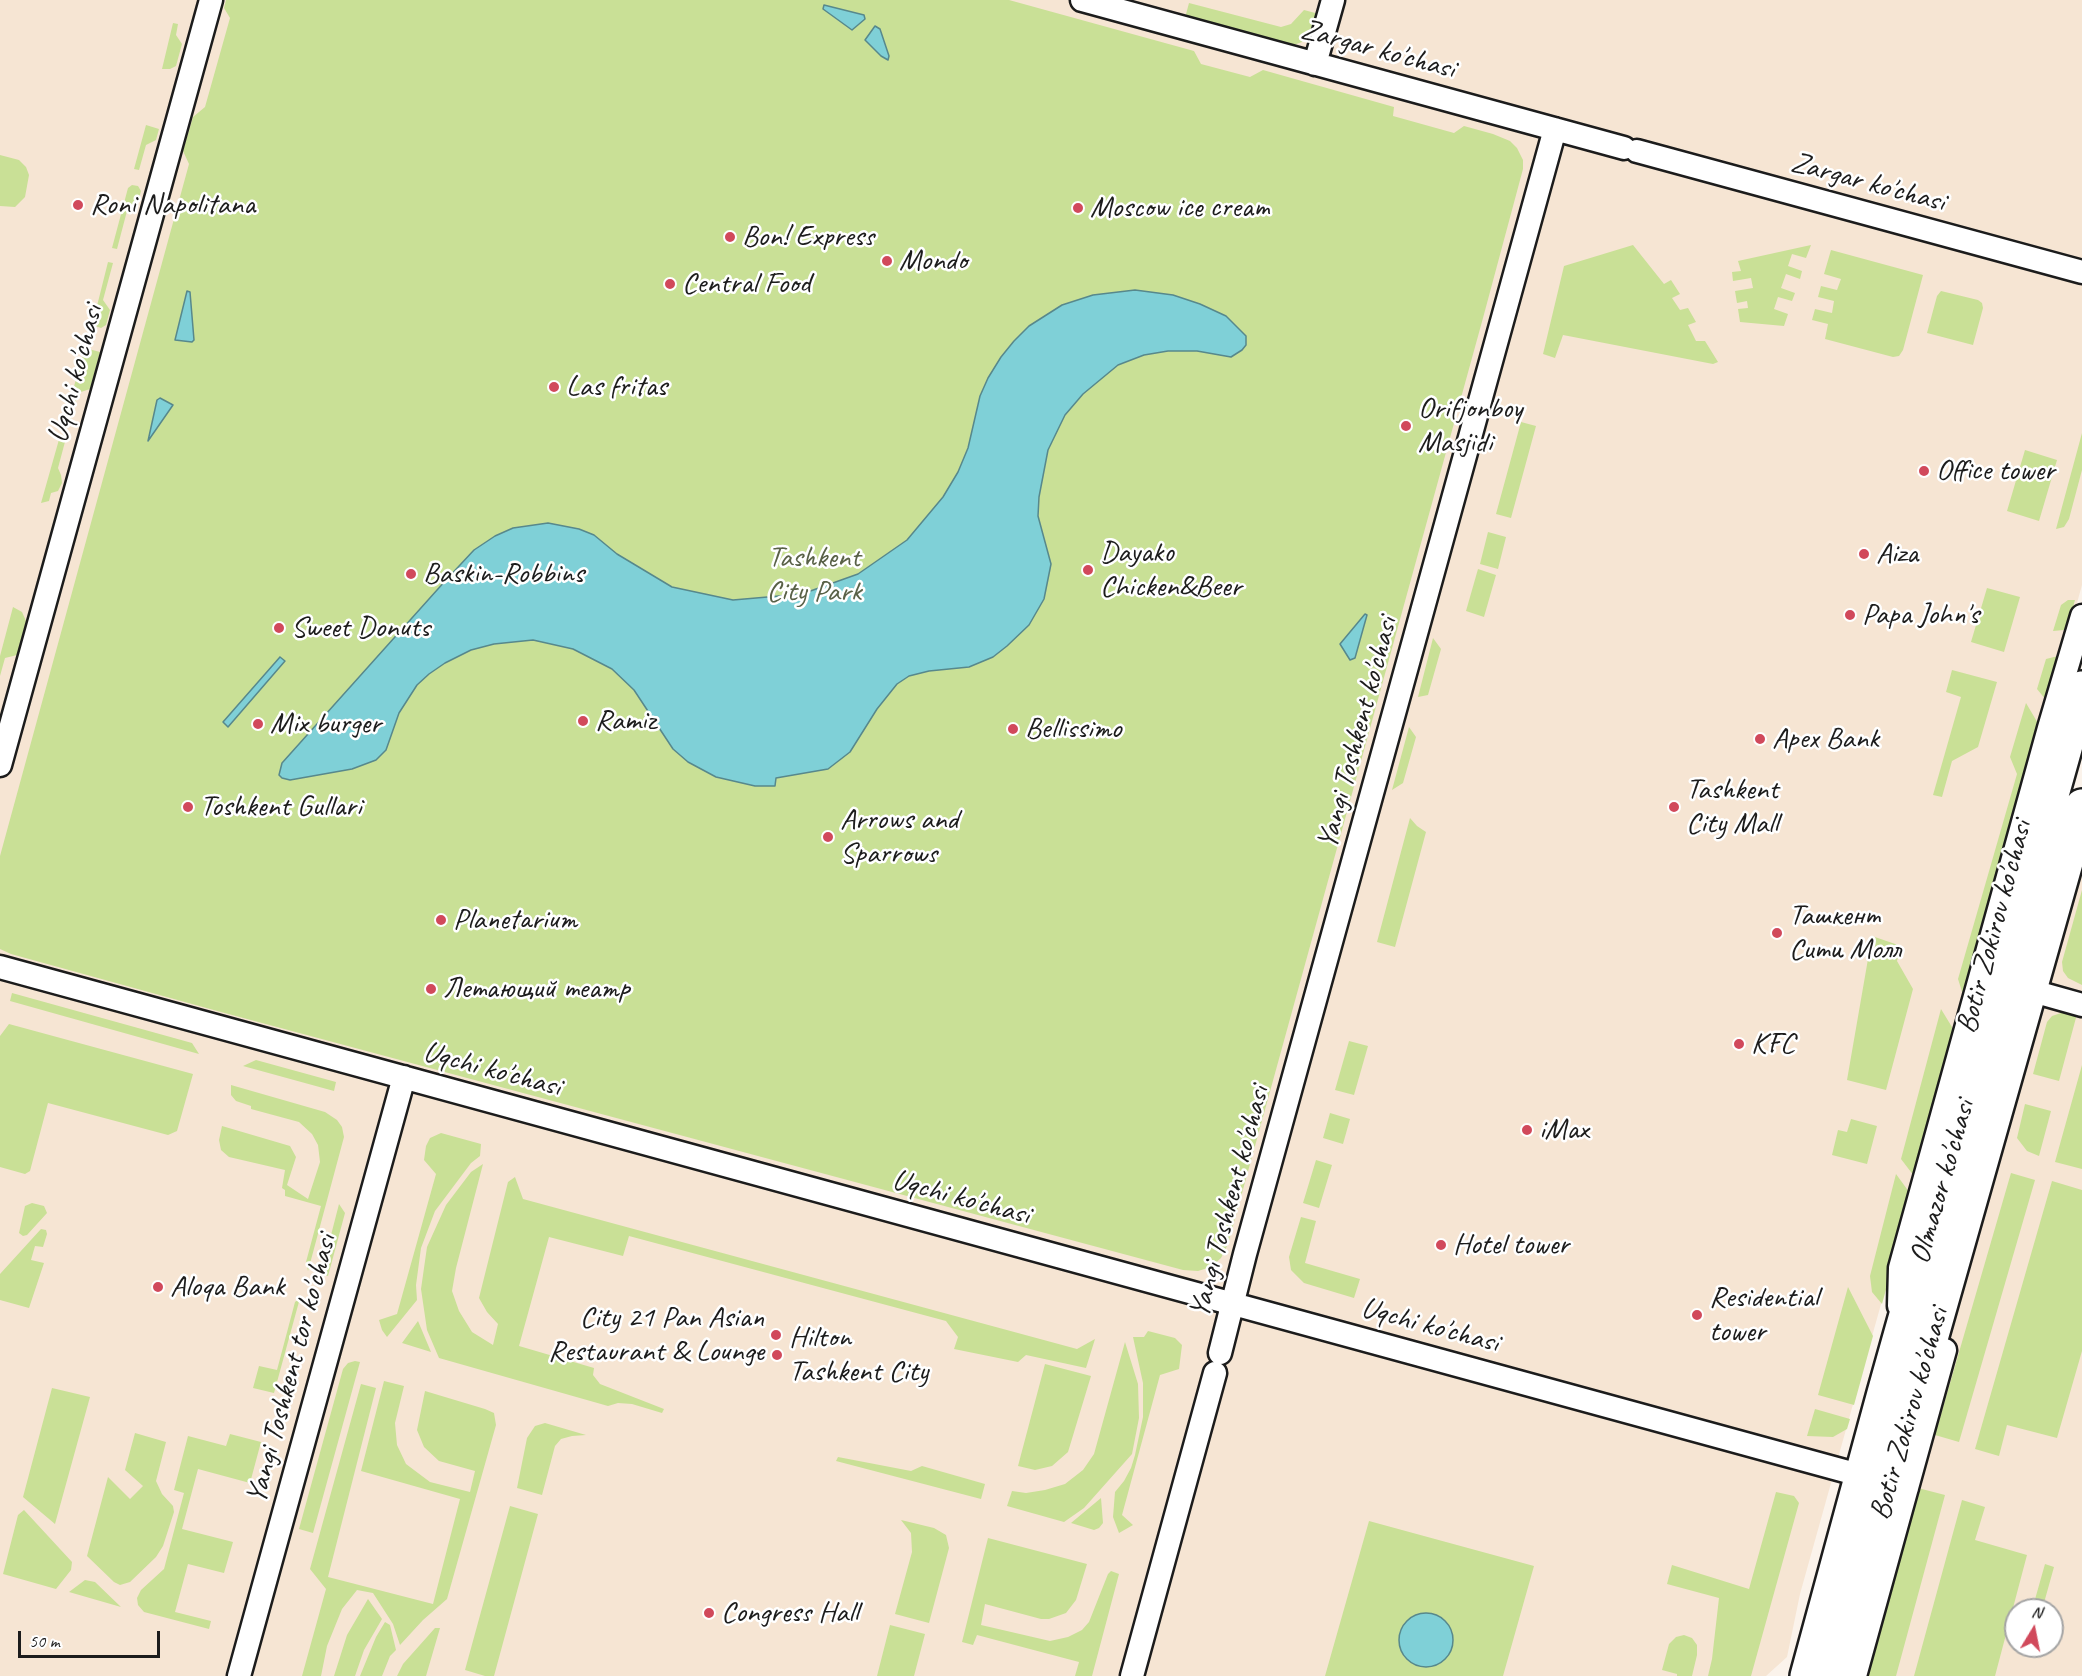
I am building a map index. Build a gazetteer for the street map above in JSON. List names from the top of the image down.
{
  "streets": {
    "main road": ["Botir Zokirov ko'chasi", "Olmazor ko'chasi"],
    "street": [
      "Zargar ko'chasi",
      "Uqchi ko'chasi",
      "Yangi Toshkent ko'chasi",
      "Yangi Toshkent tor ko'chasi"
    ]
  },
  "crossings": [
    ["Zargar ko'chasi", "Yangi Toshkent ko'chasi"],
    ["Uqchi ko'chasi", "Yangi Toshkent ko'chasi"],
    ["Uqchi ko'chasi", "Botir Zokirov ko'chasi"],
    ["Uqchi ko'chasi", "Olmazor ko'chasi"],
    ["Uqchi ko'chasi", "Yangi Toshkent tor ko'chasi"],
    ["Botir Zokirov ko'chasi", "Olmazor ko'chasi"]
  ],
  "parks": ["Tashkent City Park"],
  "places": [
    "Roni Napolitana",
    "Moscow ice cream",
    "Bon! Express",
    "Mondo",
    "Central Food",
    "Las fritas",
    "Orifjonboy Masjidi",
    "Office tower",
    "Aiza",
    "Dayako Chicken&Beer",
    "Baskin-Robbins",
    "Papa John's",
    "Sweet Donuts",
    "Ramiz",
    "Mix burger",
    "Bellissimo",
    "Apex Bank",
    "Toshkent Gullari",
    "Tashkent City Mall",
    "Arrows and Sparrows",
    "Planetarium",
    "Ташкент Сити Молл",
    "Летающий театр",
    "KFC",
    "iMax",
    "Hotel tower",
    "Aloqa Bank",
    "Residential tower",
    "City 21 Pan Asian Restaurant & Lounge",
    "Hilton Tashkent City",
    "Congress Hall"
  ],
  "scale_bar": "50 m",
  "north": "top"
}
